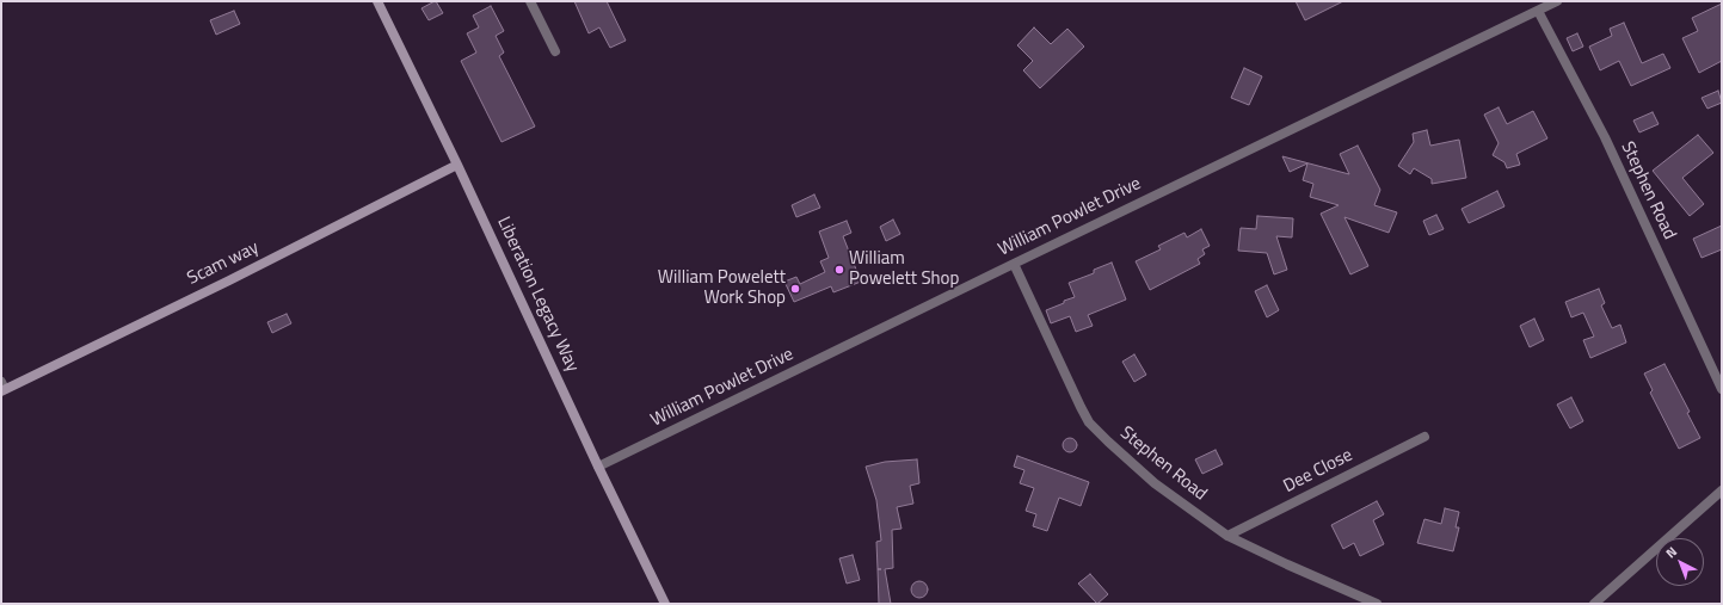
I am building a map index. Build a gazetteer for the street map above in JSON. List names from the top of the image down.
{
  "streets": {
    "main road": ["Scam way", "Liberation Legacy Way"],
    "street": ["Stephen Road", "William Powlet Drive", "Dee Close"]
  },
  "crossings": [
    ["Stephen Road", "William Powlet Drive"],
    ["Stephen Road", "Dee Close"],
    ["William Powlet Drive", "Liberation Legacy Way"],
    ["Scam way", "Liberation Legacy Way"]
  ],
  "places": ["William Powelett Shop", "William Powelett Work Shop"],
  "north": "top left"
}
